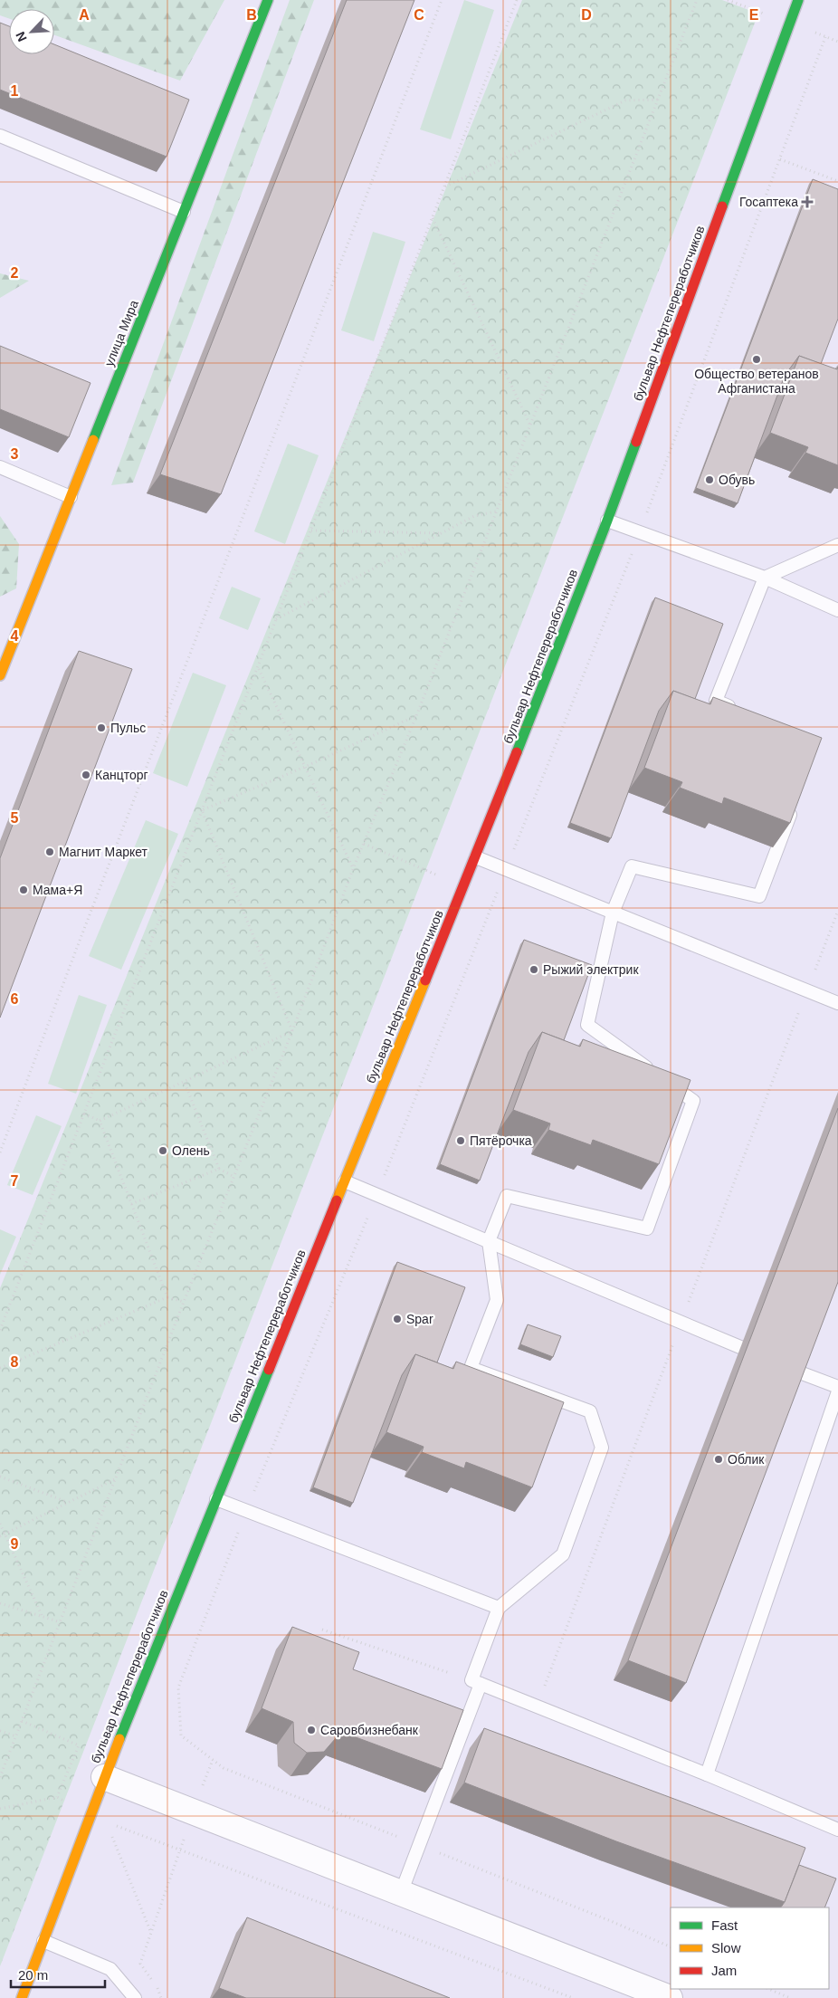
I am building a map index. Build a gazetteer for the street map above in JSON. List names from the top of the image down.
{
  "streets": {
    "street": ["бульвар Нефтепереработчиков", "улица Мира"]
  },
  "places": {
    "health": ["Госаптека"],
    "other": [
      "Общество ветеранов Афганистана",
      "Обувь",
      "Пульс",
      "Канцторг",
      "Магнит Маркет",
      "Мама+Я",
      "Рыжий электрик",
      "Пятёрочка",
      "Олень",
      "Spar",
      "Облик",
      "Саровбизнебанк"
    ]
  },
  "legend": ["Fast", "Slow", "Jam"],
  "scale_bar": "20 m",
  "north": "bottom left",
  "grid": {
    "columns": [
      "A",
      "B",
      "C",
      "D",
      "E"
    ],
    "rows": [
      "1",
      "2",
      "3",
      "4",
      "5",
      "6",
      "7",
      "8",
      "9"
    ]
  }
}
